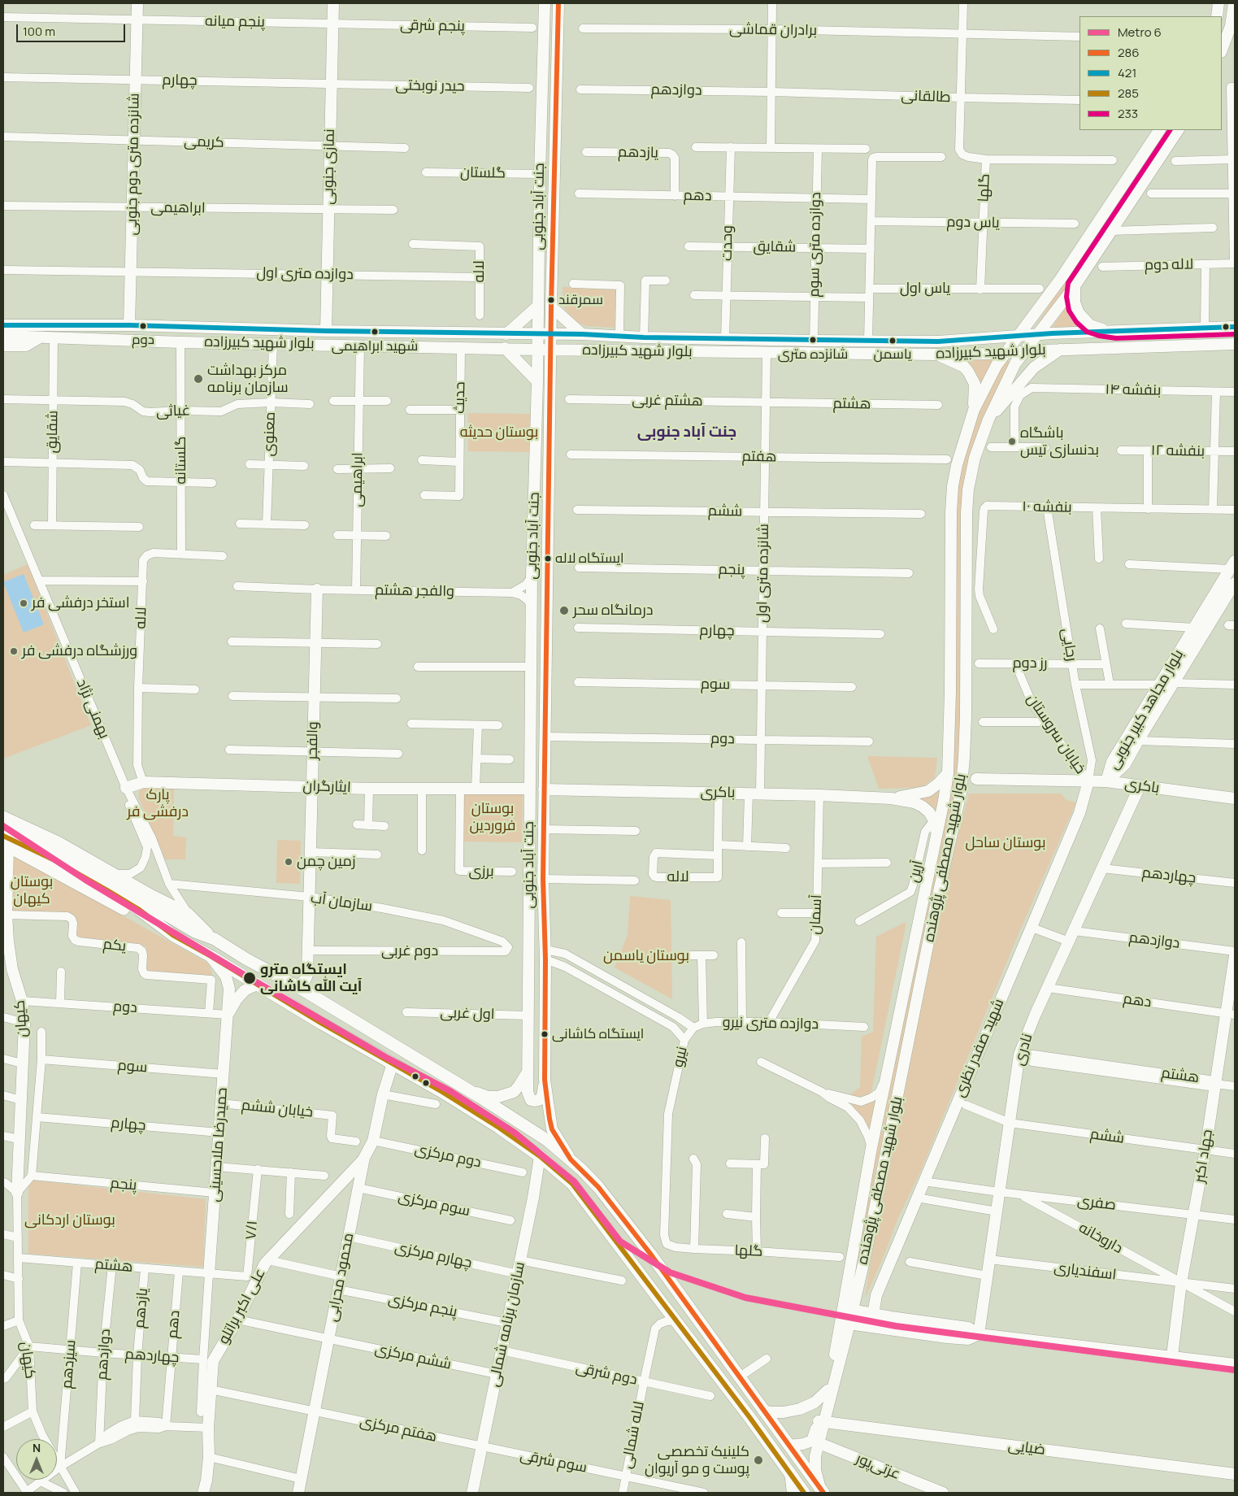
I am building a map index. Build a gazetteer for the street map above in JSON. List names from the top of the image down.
{
  "streets": {
    "main road": [
      "شانزده متری دوم جنوبی",
      "نمازی جنوبی",
      "جنت آباد جنوبی",
      "بلوار شهید کبیرزاده",
      "بلوار مجاهد کبیر جنوبی",
      "والفجر",
      "باکری",
      "ایثارگران",
      "بلوار شهید مصطفی پژوهنده",
      "کیهان",
      "شهید صفدر نظری",
      "نادری",
      "حمیدرضا ملاحسینی",
      "جهاد اکبر",
      "محمود محرابی",
      "علی اکبر براتلو",
      "سازمان برنامه شمالی",
      "ضیایی",
      "عزتی‌پور"
    ],
    "street": [
      "پنجم میانه",
      "پنجم شرقی",
      "برادران قماشی",
      "چهارم",
      "حیدر نوبختی",
      "دوازدهم",
      "طالقانی",
      "کریمی",
      "یازدهم",
      "گلستان",
      "گلها",
      "دهم",
      "ابراهیمی",
      "یاس دوم",
      "وحدت",
      "دوازده متری سوم",
      "شقایق",
      "لاله دوم",
      "لاله",
      "دوازده متری اول",
      "یاس اول",
      "بنفشه ۱۴",
      "حدیث",
      "هشتم غربی",
      "هشتم",
      "غیاثی",
      "معنوی",
      "بنفشه ۱۲",
      "هفتم",
      "گلستانه",
      "بنفشه ۱۰",
      "ششم",
      "پنجم",
      "شانزده متری اول",
      "والفجر هشتم",
      "رجایی",
      "رز دوم",
      "سوم",
      "بهمنی نژاد",
      "خیابان سروستان",
      "دوم",
      "برزی",
      "آرین",
      "چهاردهم",
      "سازمان آب",
      "آسمان",
      "یکم",
      "دوم غربی",
      "اول غربی",
      "دوازده متری نیرو",
      "نیرو",
      "خیابان ششم",
      "دوم مرکزی",
      "صفری",
      "سوم مرکزی",
      "۷/۱",
      "داروخانه",
      "چهارم مرکزی",
      "اسفندیاری",
      "پنجم مرکزی",
      "ششم مرکزی",
      "سیزدهم",
      "دوم شرقی",
      "هفتم مرکزی",
      "لاله شمالی",
      "سوم شرقی"
    ]
  },
  "crossings": [
    ["پنجم میانه", "پنجم شرقی"],
    ["پنجم میانه", "شانزده متری دوم جنوبی"],
    ["پنجم میانه", "نمازی جنوبی"],
    ["پنجم شرقی", "نمازی جنوبی"],
    ["چهارم", "حیدر نوبختی"],
    ["چهارم", "شانزده متری دوم جنوبی"],
    ["چهارم", "نمازی جنوبی"],
    ["چهارم", "شانزده متری اول"],
    ["چهارم", "کیهان"],
    ["چهارم", "حمیدرضا ملاحسینی"],
    ["حیدر نوبختی", "نمازی جنوبی"],
    ["دوازدهم", "طالقانی"],
    ["دوازدهم", "هشتم"],
    ["دوازدهم", "چهاردهم"],
    ["دوازدهم", "نادری"],
    ["کریمی", "شانزده متری دوم جنوبی"],
    ["کریمی", "نمازی جنوبی"],
    ["یازدهم", "دهم"],
    ["یازدهم", "هشتم"],
    ["یازدهم", "چهاردهم"],
    ["شانزده متری دوم جنوبی", "ابراهیمی"],
    ["شانزده متری دوم جنوبی", "دوازده متری اول"],
    ["شانزده متری دوم جنوبی", "بلوار شهید کبیرزاده"],
    ["نمازی جنوبی", "ابراهیمی"],
    ["نمازی جنوبی", "دوازده متری اول"],
    ["نمازی جنوبی", "بلوار شهید کبیرزاده"],
    ["گلستان", "جنت آباد جنوبی"],
    ["گلها", "یاس دوم"],
    ["گلها", "یاس اول"],
    ["گلها", "نیرو"],
    ["دهم", "وحدت"],
    ["دهم", "دوازده متری سوم"],
    ["دهم", "هشتم"],
    ["دهم", "چهاردهم"],
    ["دهم", "نادری"],
    ["دهم", "جهاد اکبر"],
    ["جنت آباد جنوبی", "بلوار شهید کبیرزاده"],
    ["جنت آباد جنوبی", "دوم"],
    ["جنت آباد جنوبی", "باکری"],
    ["جنت آباد جنوبی", "ایثارگران"],
    ["جنت آباد جنوبی", "اول غربی"],
    ["جنت آباد جنوبی", "نیرو"],
    ["ابراهیمی", "بلوار شهید کبیرزاده"],
    ["ابراهیمی", "والفجر هشتم"],
    ["وحدت", "شقایق"],
    ["وحدت", "بلوار شهید کبیرزاده"],
    ["دوازده متری سوم", "شقایق"],
    ["دوازده متری سوم", "بلوار شهید کبیرزاده"],
    ["شقایق", "بلوار شهید کبیرزاده"],
    ["شقایق", "غیاثی"],
    ["لاله", "دوازده متری اول"],
    ["لاله", "گلستانه"],
    ["لاله", "باکری"],
    ["لاله", "ایثارگران"],
    ["بلوار شهید کبیرزاده", "حدیث"],
    ["بلوار شهید کبیرزاده", "معنوی"],
    ["بلوار شهید کبیرزاده", "گلستانه"],
    ["بلوار شهید کبیرزاده", "شانزده متری اول"],
    ["بلوار شهید کبیرزاده", "بلوار شهید مصطفی پژوهنده"],
    ["هشتم غربی", "هشتم"],
    ["هشتم غربی", "شانزده متری اول"],
    ["هشتم", "شانزده متری اول"],
    ["هشتم", "کیهان"],
    ["هشتم", "نادری"],
    ["هشتم", "حمیدرضا ملاحسینی"],
    ["هشتم", "جهاد اکبر"],
    ["هشتم", "۷/۱"],
    ["هشتم", "سیزدهم"],
    ["غیاثی", "معنوی"],
    ["غیاثی", "گلستانه"],
    ["هفتم", "شانزده متری اول"],
    ["بنفشه ۱۰", "رجایی"],
    ["ششم", "شانزده متری اول"],
    ["ششم", "نادری"],
    ["ششم", "جهاد اکبر"],
    ["پنجم", "شانزده متری اول"],
    ["پنجم", "کیهان"],
    ["پنجم", "حمیدرضا ملاحسینی"],
    ["شانزده متری اول", "سوم"],
    ["شانزده متری اول", "دوم"],
    ["شانزده متری اول", "باکری"],
    ["والفجر هشتم", "والفجر"],
    ["رجایی", "رز دوم"],
    ["رجایی", "خیابان سروستان"],
    ["رجایی", "باکری"],
    ["رجایی", "شهید صفدر نظری"],
    ["رز دوم", "خیابان سروستان"],
    ["سوم", "کیهان"],
    ["سوم", "حمیدرضا ملاحسینی"],
    ["بهمنی نژاد", "ایثارگران"],
    ["بهمنی نژاد", "سازمان آب"],
    ["بلوار مجاهد کبیر جنوبی", "باکری"],
    ["خیابان سروستان", "باکری"],
    ["خیابان سروستان", "شهید صفدر نظری"],
    ["دوم", "یکم"],
    ["دوم", "کیهان"],
    ["دوم", "حمیدرضا ملاحسینی"],
    ["والفجر", "ایثارگران"],
    ["والفجر", "سازمان آب"],
    ["والفجر", "دوم غربی"],
    ["باکری", "بلوار شهید مصطفی پژوهنده"],
    ["باکری", "آرین"],
    ["باکری", "آسمان"],
    ["باکری", "شهید صفدر نظری"],
    ["باکری", "نادری"],
    ["ایثارگران", "برزی"],
    ["بلوار شهید مصطفی پژوهنده", "ضیایی"],
    ["بلوار شهید مصطفی پژوهنده", "عزتی‌پور"],
    ["چهاردهم", "کیهان"],
    ["چهاردهم", "نادری"],
    ["چهاردهم", "سیزدهم"],
    ["سازمان آب", "دوم غربی"],
    ["آسمان", "دوازده متری نیرو"],
    ["یکم", "کیهان"],
    ["کیهان", "سیزدهم"],
    ["دوازده متری نیرو", "نیرو"],
    ["شهید صفدر نظری", "صفری"],
    ["نادری", "صفری"],
    ["نادری", "اسفندیاری"],
    ["خیابان ششم", "حمیدرضا ملاحسینی"],
    ["حمیدرضا ملاحسینی", "۷/۱"],
    ["دوم مرکزی", "محمود محرابی"],
    ["جهاد اکبر", "صفری"],
    ["جهاد اکبر", "داروخانه"],
    ["جهاد اکبر", "اسفندیاری"],
    ["صفری", "داروخانه"],
    ["سوم مرکزی", "محمود محرابی"],
    ["داروخانه", "اسفندیاری"],
    ["چهارم مرکزی", "محمود محرابی"],
    ["چهارم مرکزی", "سازمان برنامه شمالی"],
    ["محمود محرابی", "پنجم مرکزی"],
    ["محمود محرابی", "علی اکبر براتلو"],
    ["محمود محرابی", "ششم مرکزی"],
    ["محمود محرابی", "هفتم مرکزی"],
    ["پنجم مرکزی", "سازمان برنامه شمالی"],
    ["علی اکبر براتلو", "هفتم مرکزی"],
    ["سازمان برنامه شمالی", "ششم مرکزی"],
    ["سازمان برنامه شمالی", "دوم شرقی"],
    ["سازمان برنامه شمالی", "هفتم مرکزی"],
    ["سازمان برنامه شمالی", "سوم شرقی"],
    ["دوم شرقی", "لاله شمالی"],
    ["هفتم مرکزی", "سوم شرقی"],
    ["لاله شمالی", "سوم شرقی"]
  ],
  "districts": ["جنت‌ آباد جنوبی"],
  "parks": [
    "بوستان حدیثه",
    "پارک درفشی فر",
    "بوستان فروردین",
    "بوستان ساحل",
    "بوستان کیهان",
    "بوستان یاسمن",
    "بوستان اردکانی"
  ],
  "places": [
    "سمرقند",
    "دوم",
    "شهید ابراهیمی",
    "شانزده متری",
    "یاسمن",
    "مرکز بهداشت سازمان برنامه",
    "باشگاه بدنسازی تیس",
    "ایستگاه لاله",
    "استخر درفشی فر",
    "درمانگاه سحر",
    "ورزشگاه درفشی فر",
    "زمین چمن",
    "ایستگاه مترو آیت الله کاشانی",
    "ایستگاه کاشانی",
    "کلینیک تخصصی پوست و مو آریوان"
  ],
  "lines": [
    "transit line 286",
    "transit line 233",
    "transit line 421",
    "metro line 6",
    "transit line 285"
  ],
  "legend": [
    "Metro 6",
    "286",
    "421",
    "285",
    "233"
  ],
  "scale_bar": "100 m",
  "north": "top"
}
